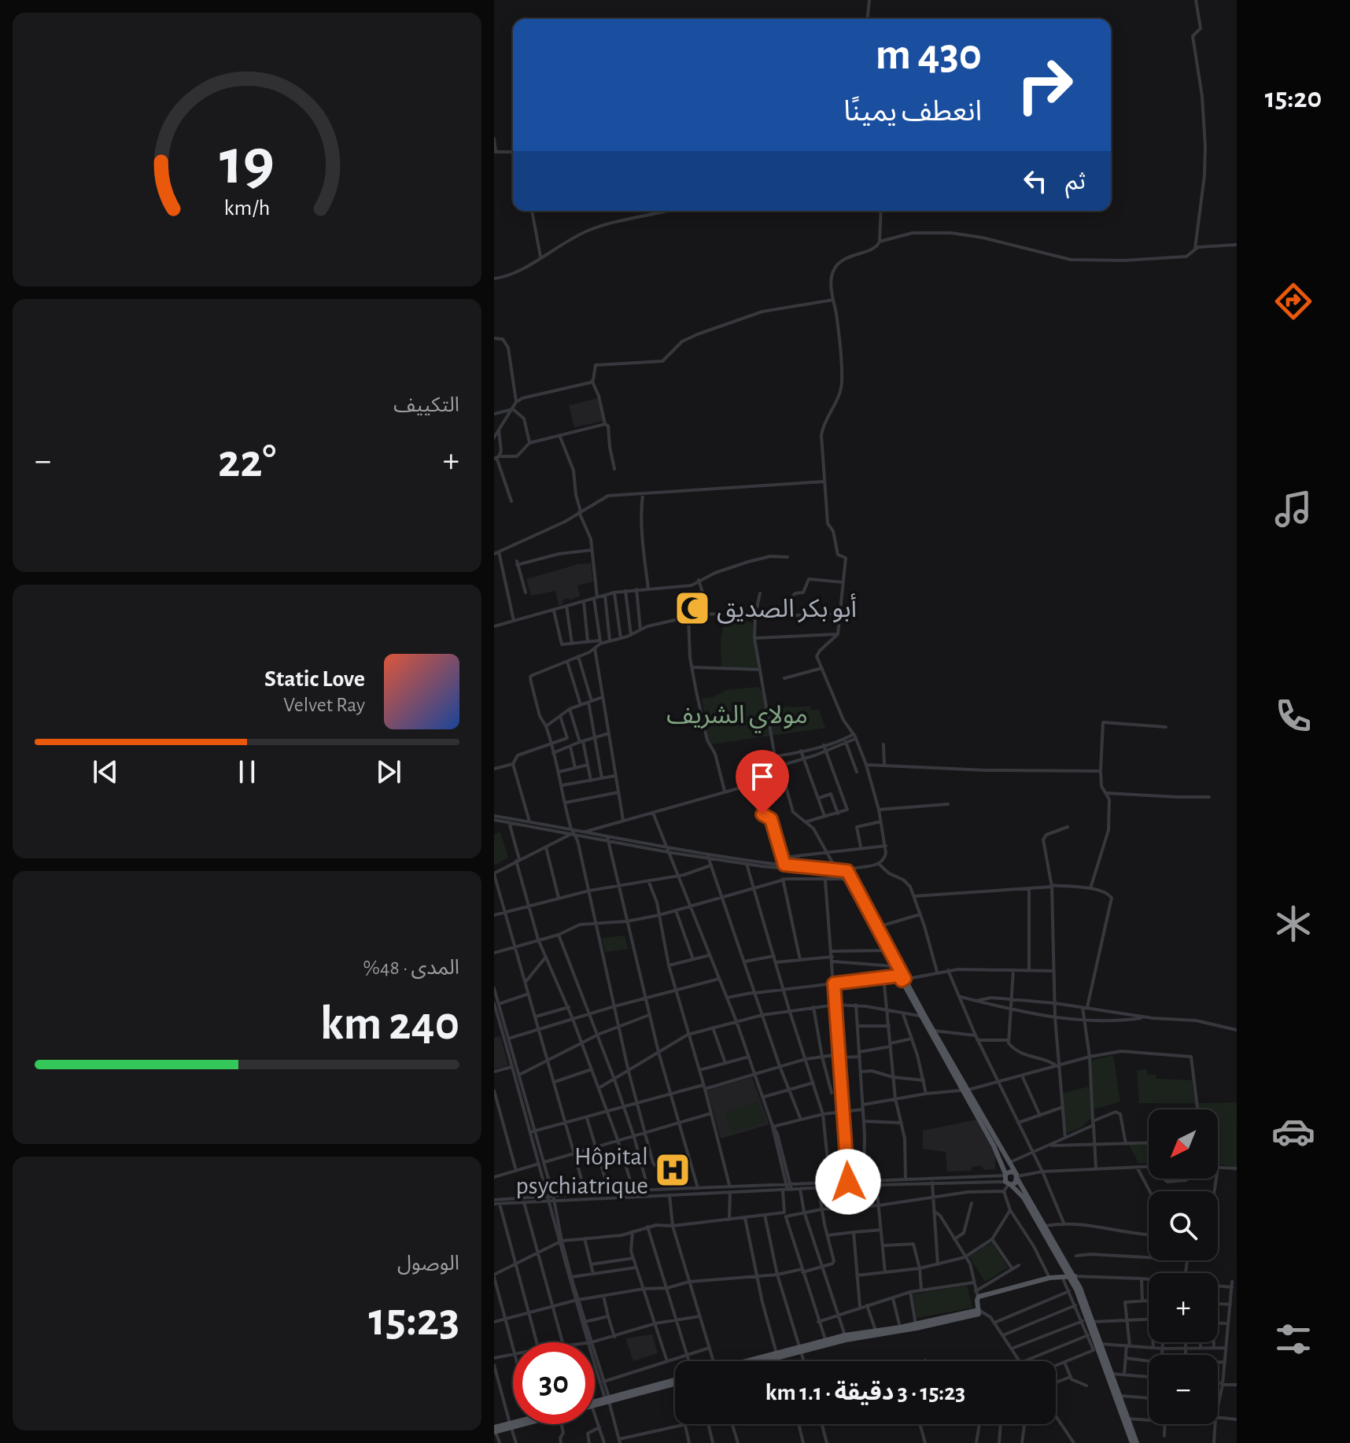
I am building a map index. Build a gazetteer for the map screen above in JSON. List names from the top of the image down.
{
  "parks": ["مولاي الشريف"],
  "places": {
    "mosque": ["أبو بكر الصديق"],
    "hospital": ["Hôpital psychiatrique"]
  },
  "north": "bottom left",
  "page": {
    "tabs": "15:20",
    "turn": ["430 m", "انعطف يمينًا"],
    "then": "ثم",
    "tile": [
      "التكييف",
      ["المدى · 48%", "240 km"],
      ["الوصول", "15:23"]
    ],
    "heat": ["−", "22°", "+"],
    "song": ["Static Love", "Velvet Ray"],
    "map_buttons": ["+", "−"],
    "limit": "30",
    "trip": "15:23 · 3 دقيقة · 1.1 km",
    "gauge": ["19", "km/h"]
  }
}
